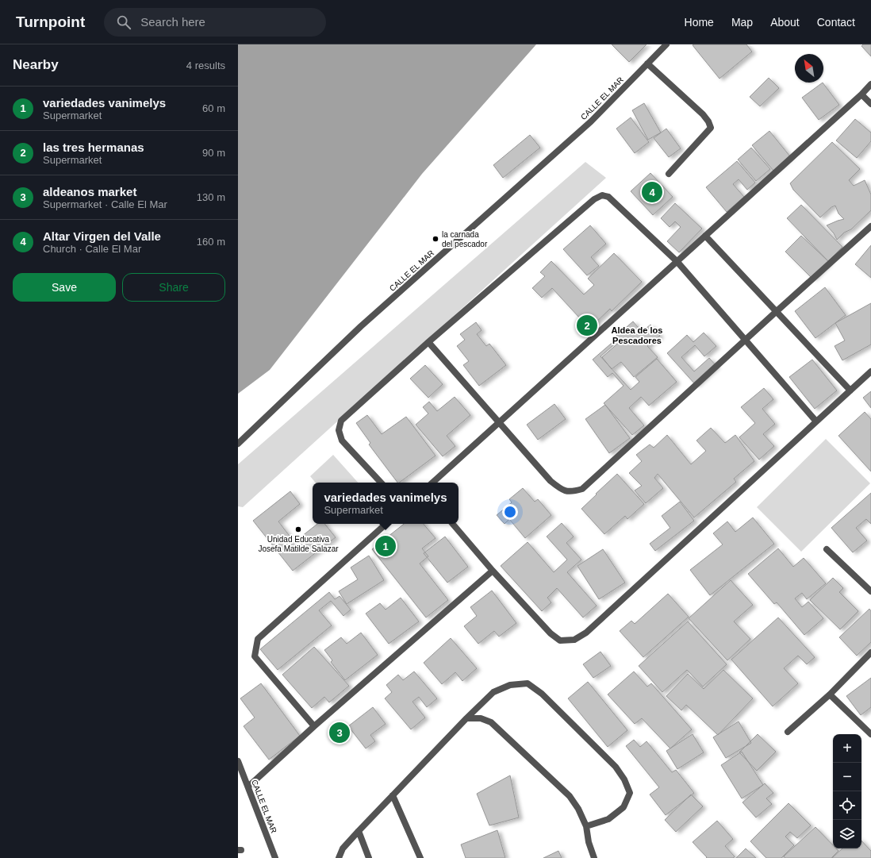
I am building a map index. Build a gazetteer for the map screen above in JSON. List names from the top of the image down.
{
  "streets": {
    "street": ["CALLE EL MAR"]
  },
  "districts": ["Aldea de los Pescadores"],
  "places": ["la carnada del pescador", "Unidad Educativa Josefa Matilde Salazar"],
  "north": "top left",
  "page": {
    "header": "Turnpoint",
    "search": "Search here",
    "nav": [
      "Home",
      "Map",
      "About",
      "Contact"
    ],
    "heading": ["Nearby", "4 results"],
    "list": [
      {
        "mark": "1",
        "name": "variedades vanimelys",
        "note": "Supermarket",
        "value": "60 m"
      },
      {
        "mark": "2",
        "name": "las tres hermanas",
        "note": "Supermarket",
        "value": "90 m"
      },
      {
        "mark": "3",
        "name": "aldeanos market",
        "note": "Supermarket · Calle El Mar",
        "value": "130 m"
      },
      {
        "mark": "4",
        "name": "Altar Virgen del Valle",
        "note": "Church · Calle El Mar",
        "value": "160 m"
      }
    ],
    "pins": [
      "4",
      "2",
      "1",
      "3"
    ],
    "buttons": ["Save", "Share"],
    "popup": ["variedades vanimelys", "Supermarket"],
    "map_buttons": ["+", "−"]
  }
}
